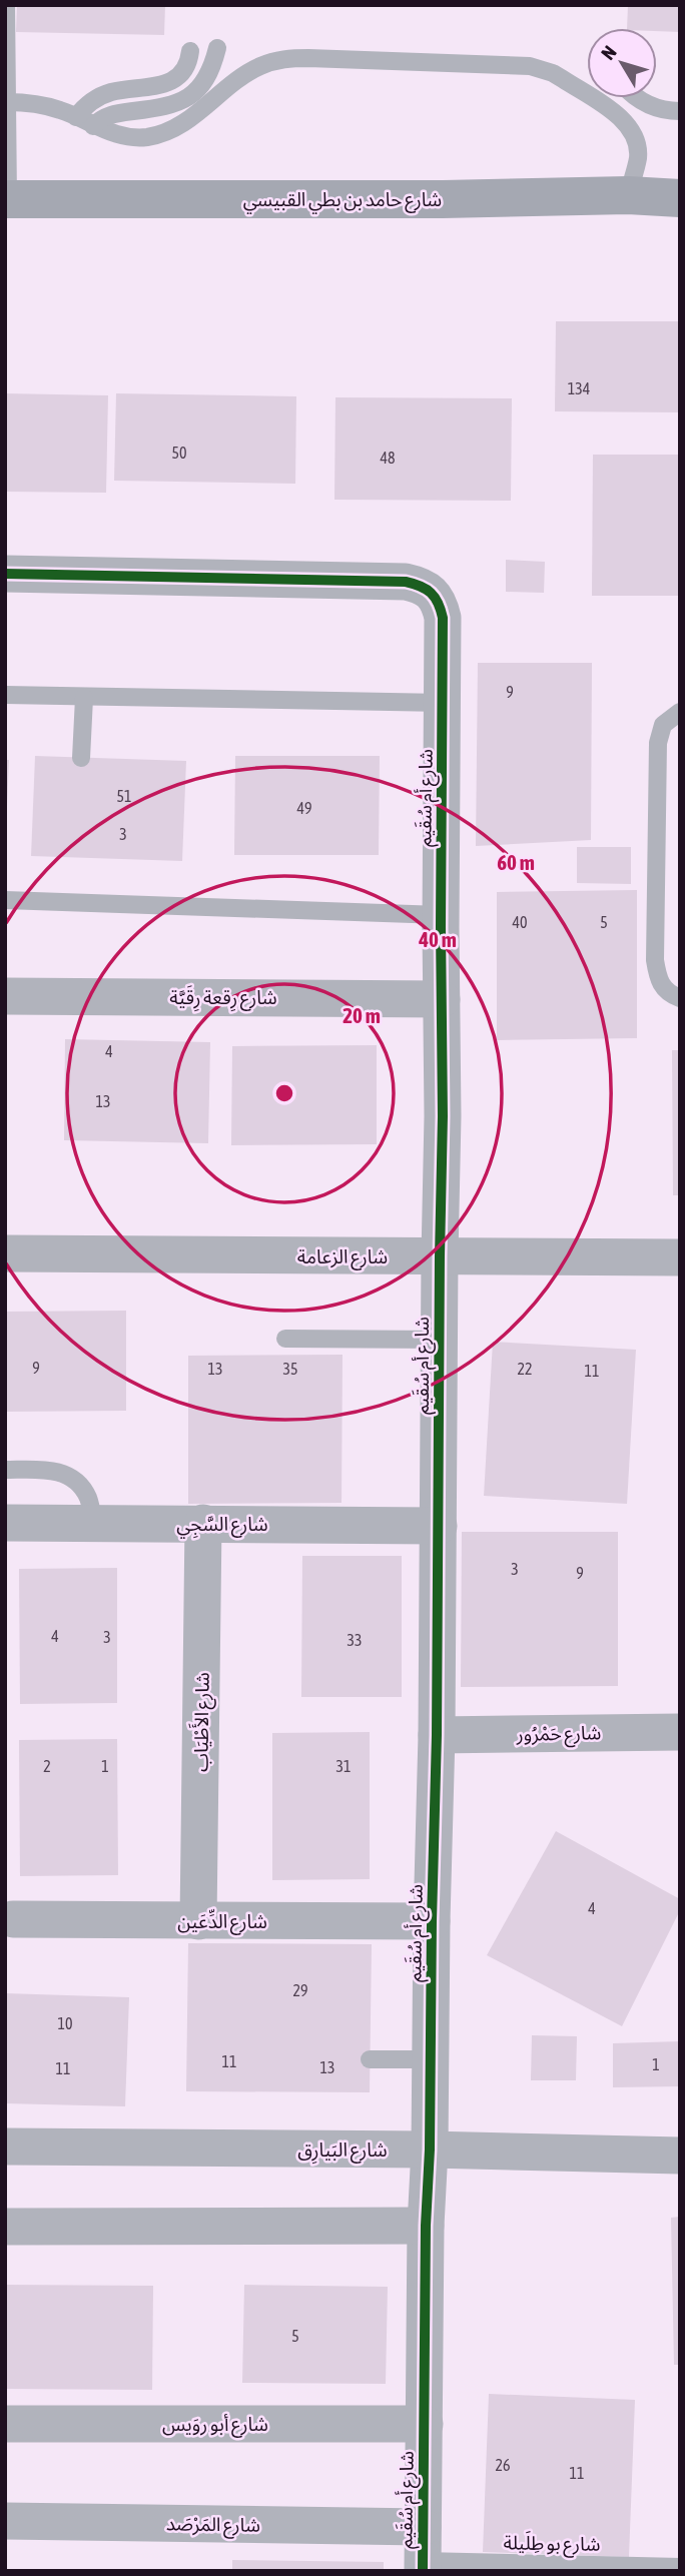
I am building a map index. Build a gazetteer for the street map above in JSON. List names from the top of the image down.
{
  "streets": {
    "main road": ["شارع حامد بن بطي القبيسي"],
    "street": [
      "شارع أم سُقَيم",
      "شارع رِقعة رِقَيَّة",
      "شارع الزعامة",
      "شارع السَّجِي",
      "شارع الأَطْيَاب",
      "شارع حَمْرُور",
      "شارع الدِّعَين",
      "شارع البَيارِق",
      "شارع أبو روَيس",
      "شارع المَرْصَد"
    ],
    "lane": ["شارع بو طِلَيلة"]
  },
  "crossings": [
    ["شارع أم سُقَيم", "شارع رِقعة رِقَيَّة"],
    ["شارع أم سُقَيم", "شارع الزعامة"],
    ["شارع أم سُقَيم", "شارع السَّجِي"],
    ["شارع أم سُقَيم", "شارع حَمْرُور"],
    ["شارع أم سُقَيم", "شارع الدِّعَين"],
    ["شارع أم سُقَيم", "شارع البَيارِق"],
    ["شارع أم سُقَيم", "شارع أبو روَيس"],
    ["شارع أم سُقَيم", "شارع المَرْصَد"],
    ["شارع أم سُقَيم", "شارع بو طِلَيلة"],
    ["شارع السَّجِي", "شارع الأَطْيَاب"],
    ["شارع الأَطْيَاب", "شارع الدِّعَين"],
    ["شارع المَرْصَد", "شارع بو طِلَيلة"]
  ],
  "house_numbers": [
    "134",
    "50",
    "48",
    "9",
    "51",
    "49",
    "3",
    "40",
    "5",
    "4",
    "13",
    "9",
    "13",
    "35",
    "22",
    "11",
    "3",
    "9",
    "4",
    "3",
    "33",
    "2",
    "1",
    "31",
    "4",
    "29",
    "10",
    "11",
    "1",
    "13",
    "11",
    "5",
    "26",
    "11"
  ],
  "north": "top left",
  "rings": ["60 m", "40 m", "20 m"]
}
